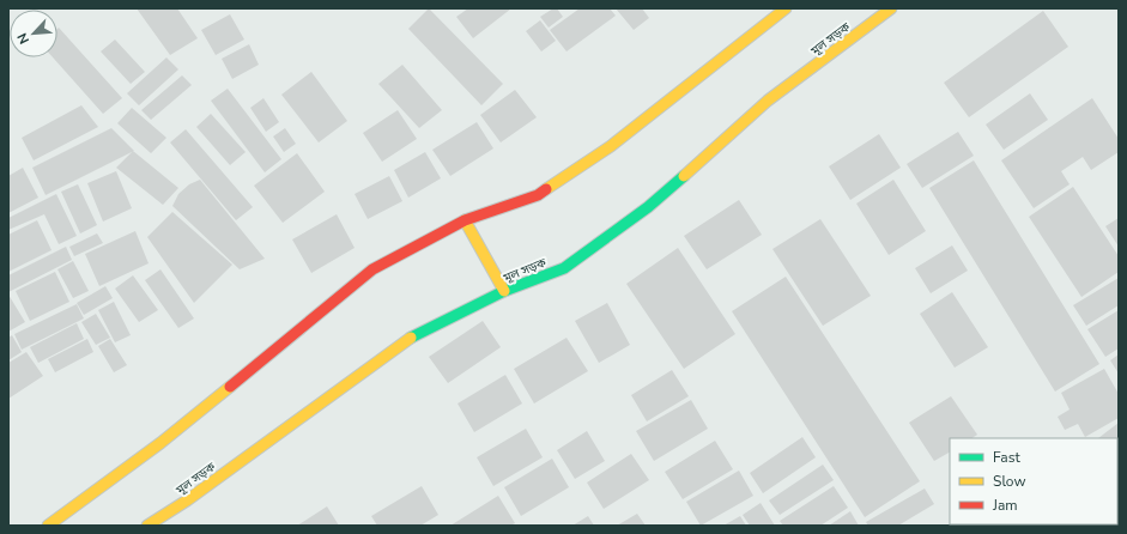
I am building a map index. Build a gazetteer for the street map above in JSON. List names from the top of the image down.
{
  "streets": {
    "street": ["মূল সড়ক"]
  },
  "legend": ["Fast", "Slow", "Jam"],
  "north": "bottom left"
}
